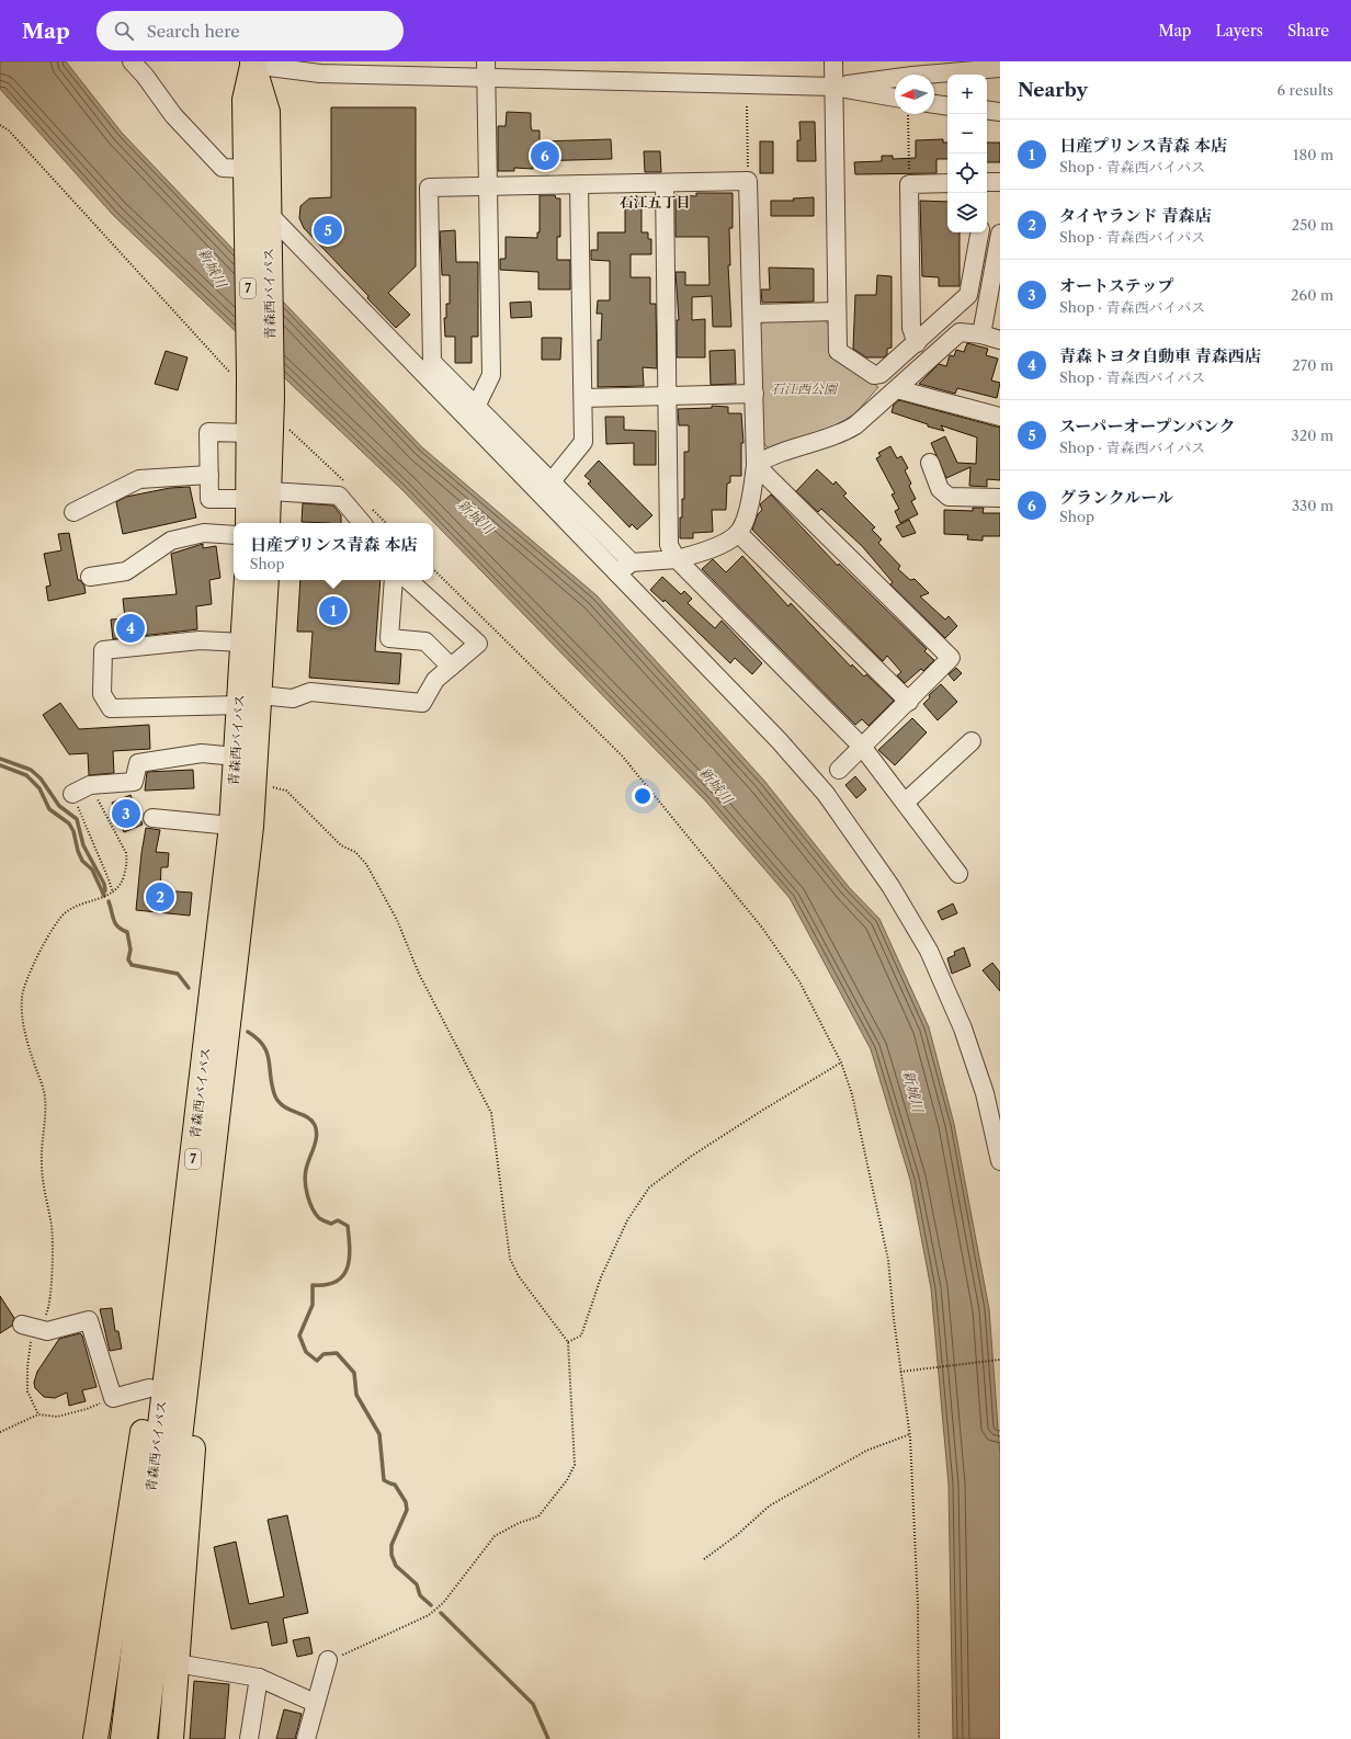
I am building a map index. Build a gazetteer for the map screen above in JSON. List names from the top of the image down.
{
  "streets": {
    "highway": ["7", "青森西バイパス"]
  },
  "districts": ["石江五丁目"],
  "water": ["新城川"],
  "parks": ["石江西公園"],
  "north": "left",
  "page": {
    "header": "Map",
    "search": "Search here",
    "nav": ["Map", "Layers", "Share"],
    "heading": ["Nearby", "6 results"],
    "map_buttons": ["+", "−"],
    "list": [
      {
        "mark": "1",
        "name": "日産プリンス青森 本店",
        "note": "Shop · 青森西バイパス",
        "value": "180 m"
      },
      {
        "mark": "2",
        "name": "タイヤランド 青森店",
        "note": "Shop · 青森西バイパス",
        "value": "250 m"
      },
      {
        "mark": "3",
        "name": "オートステップ",
        "note": "Shop · 青森西バイパス",
        "value": "260 m"
      },
      {
        "mark": "4",
        "name": "青森トヨタ自動車 青森西店",
        "note": "Shop · 青森西バイパス",
        "value": "270 m"
      },
      {
        "mark": "5",
        "name": "スーパーオープンバンク",
        "note": "Shop · 青森西バイパス",
        "value": "320 m"
      },
      {
        "mark": "6",
        "name": "グランクルール",
        "note": "Shop",
        "value": "330 m"
      }
    ],
    "pins": [
      "6",
      "5",
      "1",
      "4",
      "3",
      "2"
    ],
    "popup": ["日産プリンス青森 本店", "Shop"]
  }
}
